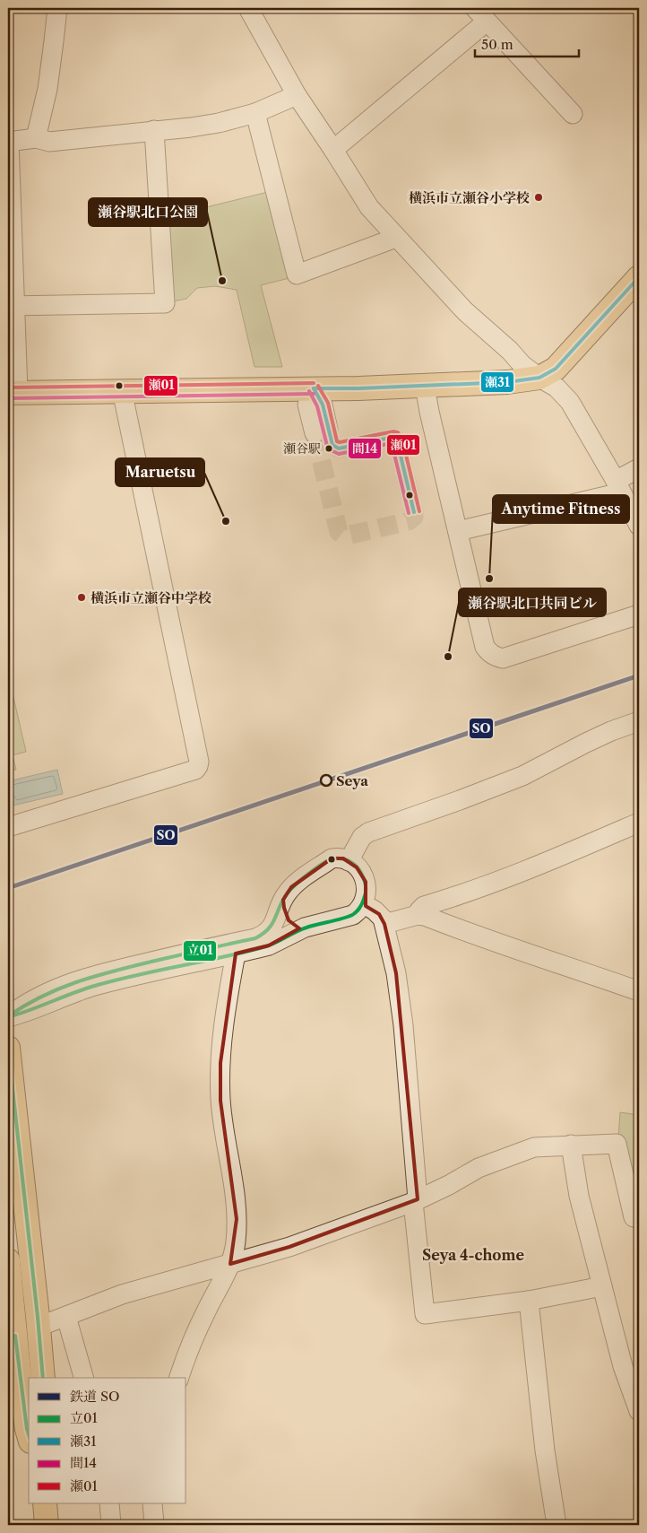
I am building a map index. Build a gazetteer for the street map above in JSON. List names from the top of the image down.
{
  "districts": ["Seya 4-chome"],
  "places": [
    "横浜市立瀬谷小学校",
    "瀬谷駅北口公園",
    "瀬谷駅",
    "Maruetsu",
    "Anytime Fitness",
    "横浜市立瀬谷中学校",
    "瀬谷駅北口共同ビル",
    "Seya"
  ],
  "lines": [
    "transit line 瀬31",
    "transit line 瀬01",
    "transit line 間14",
    "rail line SO",
    "transit line 立01"
  ],
  "legend": [
    "鉄道 SO",
    "立01",
    "瀬31",
    "間14",
    "瀬01"
  ],
  "scale_bar": "50 m"
}
